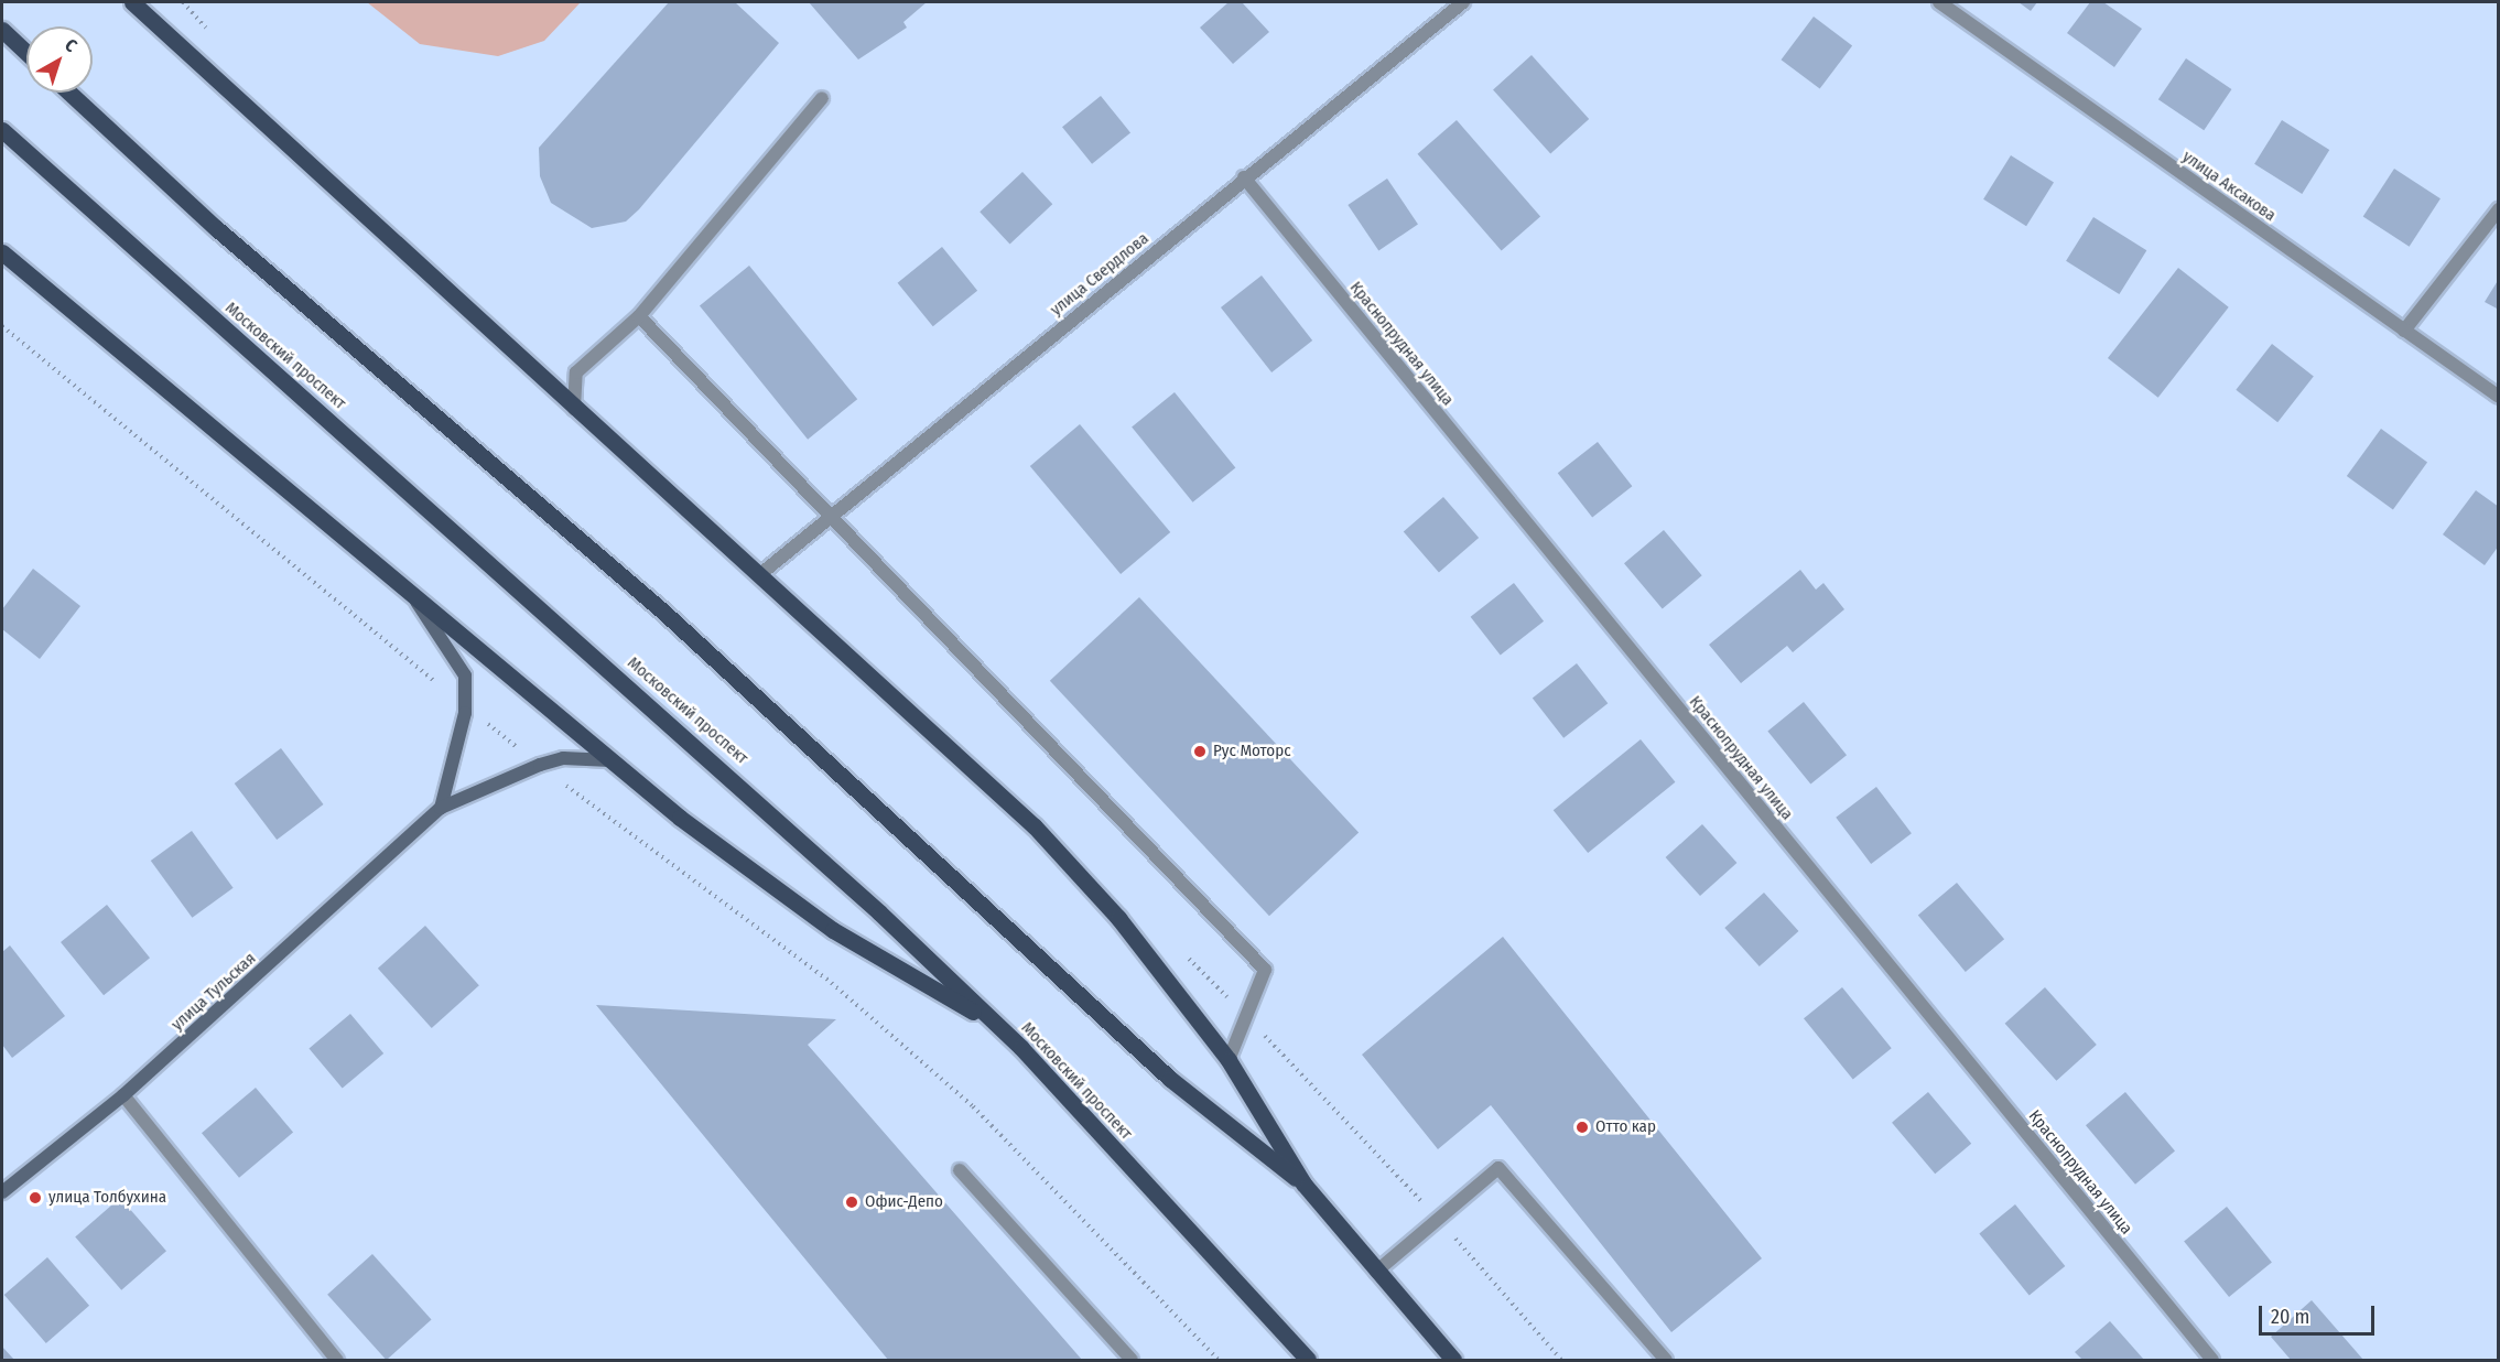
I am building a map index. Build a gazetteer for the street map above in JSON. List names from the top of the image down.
{
  "streets": {
    "main road": ["Московский проспект"],
    "street": [
      "улица Аксакова",
      "улица Свердлова",
      "Краснопрудная улица",
      "улица Тульская"
    ]
  },
  "crossings": [
    ["улица Свердлова", "Краснопрудная улица"]
  ],
  "places": [
    "Рус Моторс",
    "Отто кар",
    "улица Толбухина",
    "Офис-Депо"
  ],
  "scale_bar": "20 m",
  "north": "top right"
}
